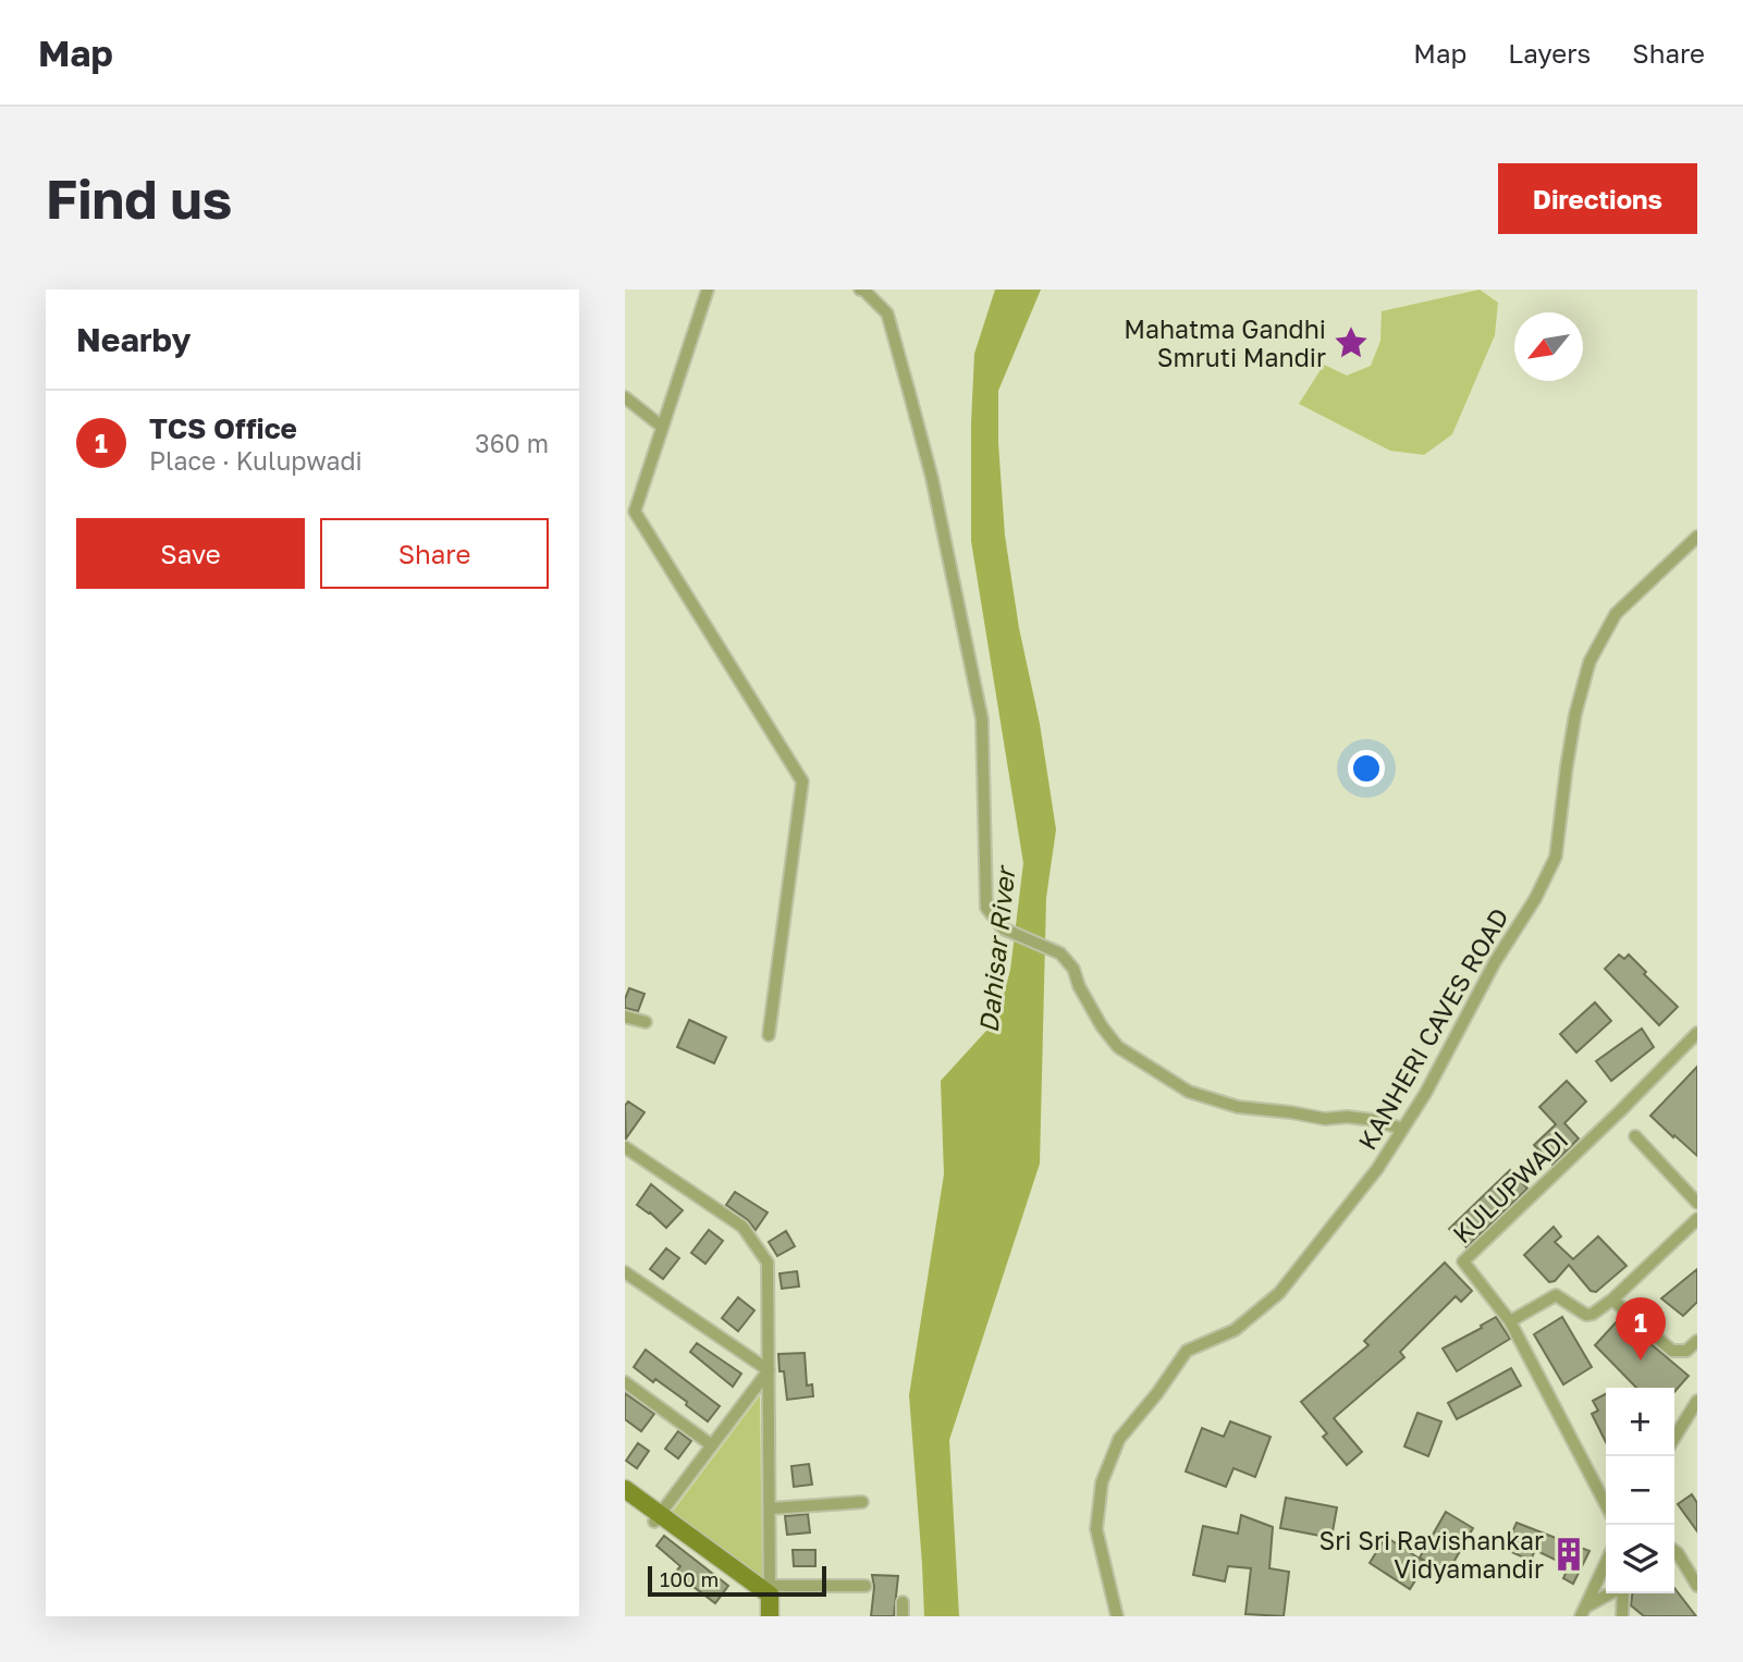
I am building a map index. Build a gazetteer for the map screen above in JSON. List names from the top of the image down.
{
  "streets": {
    "street": ["KANHERI CAVES ROAD", "KULUPWADI"]
  },
  "water": ["Dahisar River"],
  "places": {
    "place": ["Mahatma Gandhi Smruti Mandir"],
    "building": ["Sri Sri Ravishankar Vidyamandir"]
  },
  "scale_bar": "100 m",
  "north": "bottom left",
  "page": {
    "header": "Map",
    "nav": ["Map", "Layers", "Share"],
    "buttons": [
      "Directions",
      ["Save", "Share"]
    ],
    "title": "Find us",
    "heading": "Nearby",
    "list": [
      {
        "mark": "1",
        "name": "TCS Office",
        "note": "Place · Kulupwadi",
        "value": "360 m"
      }
    ],
    "pins": "1",
    "map_buttons": ["+", "−"],
    "scale": "100 m"
  }
}
